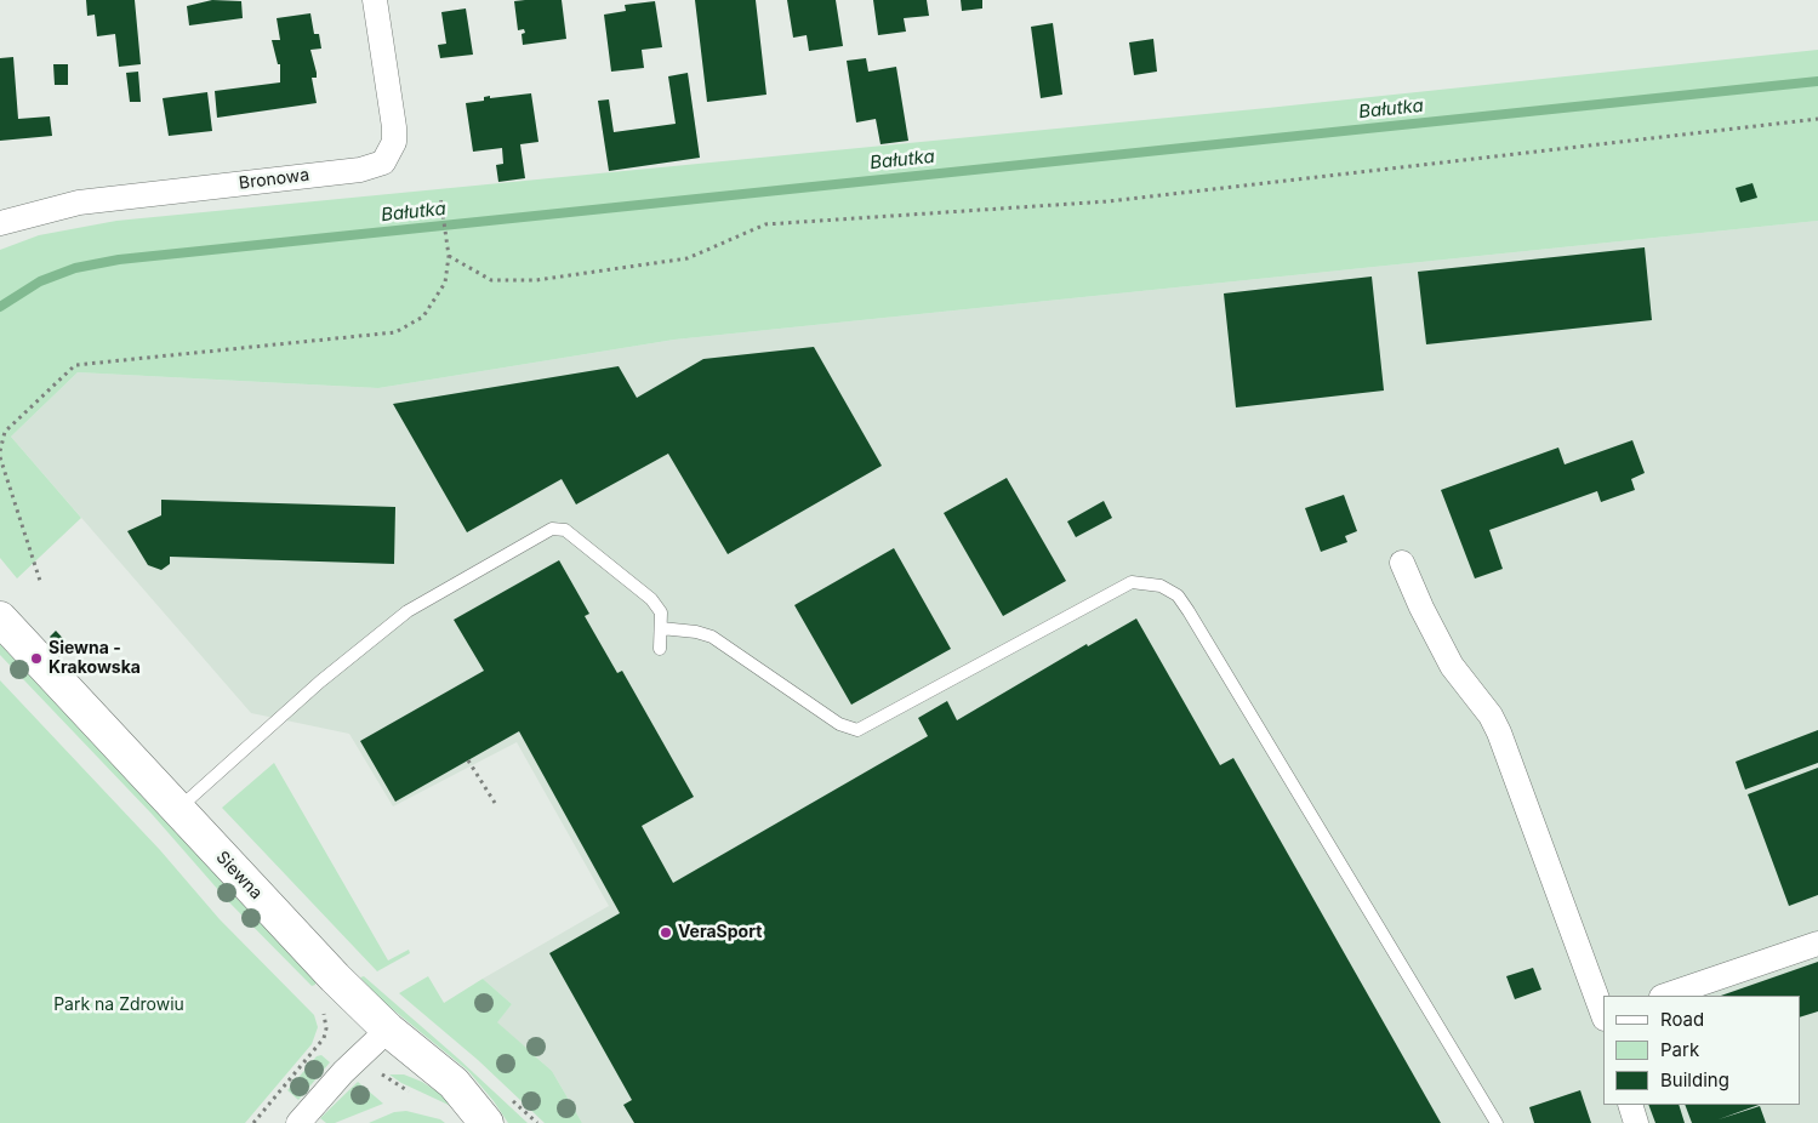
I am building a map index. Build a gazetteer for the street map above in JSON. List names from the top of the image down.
{
  "streets": {
    "street": ["Bronowa", "Siewna"]
  },
  "water": ["Bałutka"],
  "parks": ["Park na Zdrowiu"],
  "places": ["Siewna - Krakowska", "VeraSport"],
  "legend": ["Road", "Park", "Building"]
}
